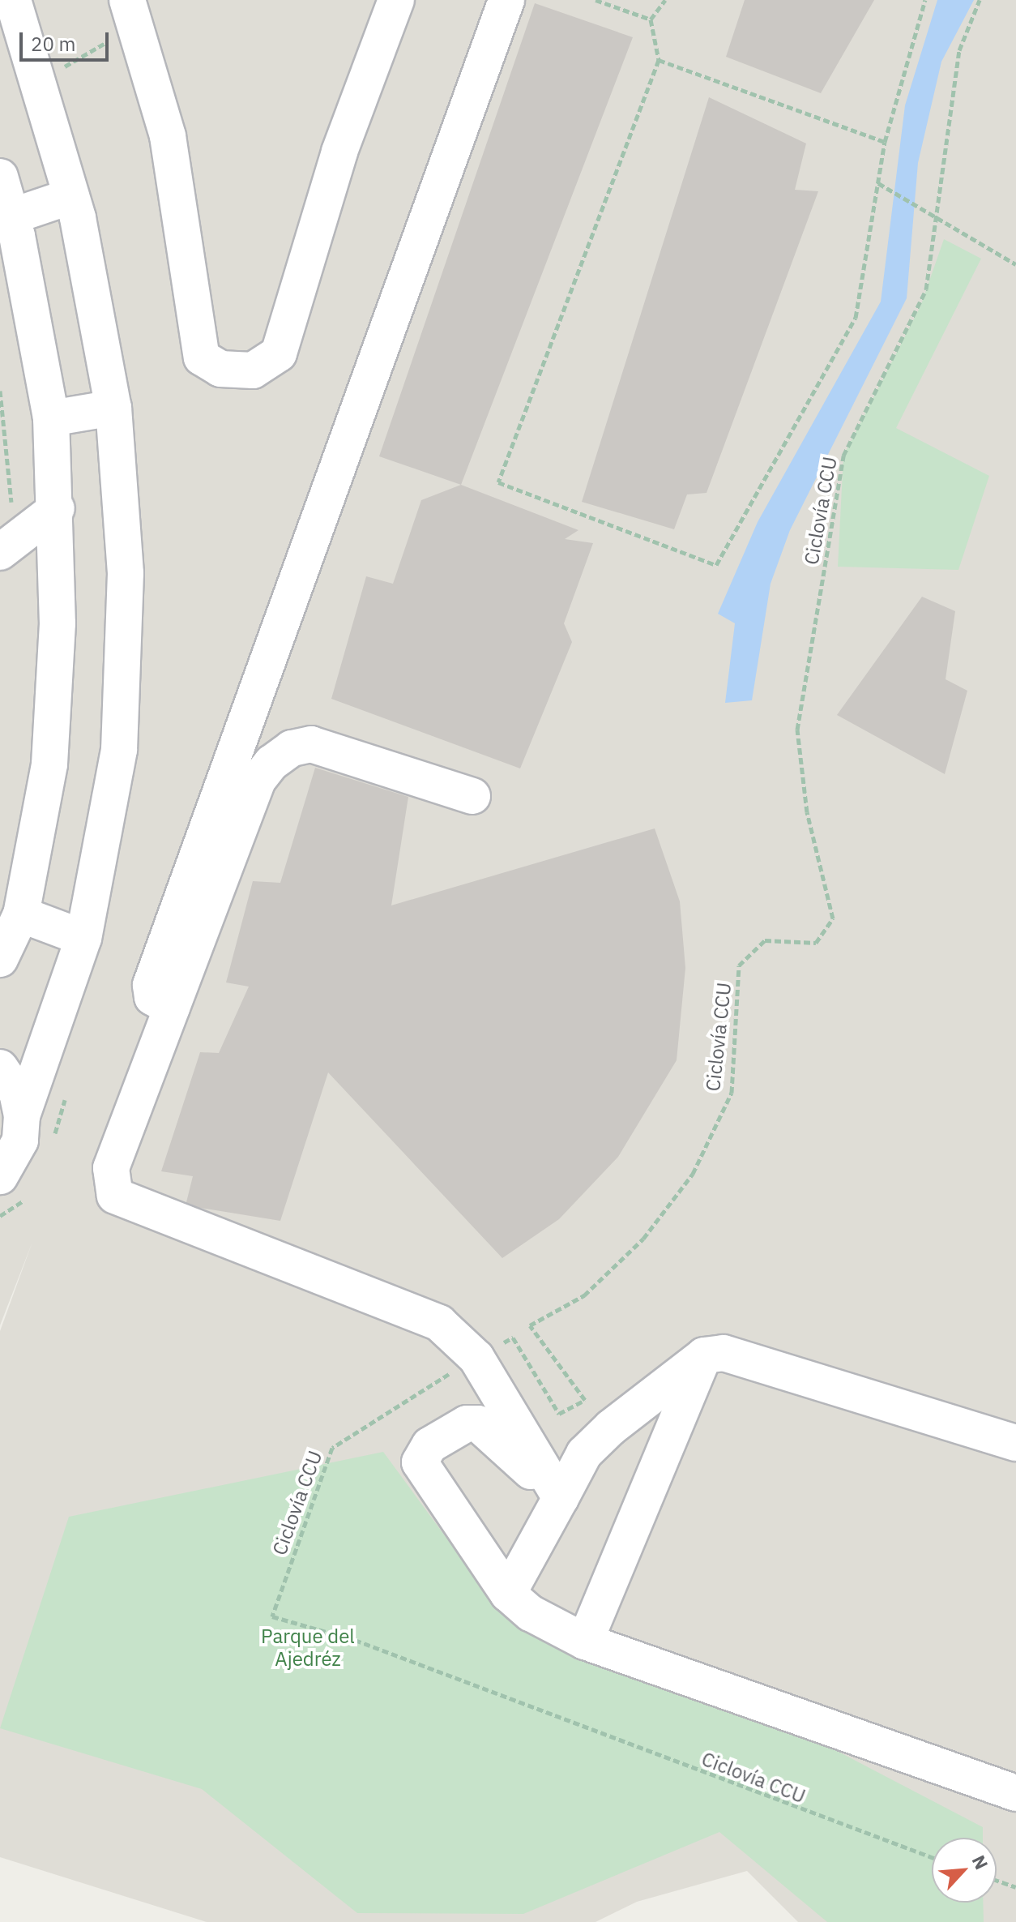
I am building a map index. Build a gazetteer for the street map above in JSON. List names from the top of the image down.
{
  "streets": {
    "path": ["Ciclovía CCU"]
  },
  "parks": ["Parque del Ajedréz"],
  "scale_bar": "20 m",
  "north": "top right"
}
